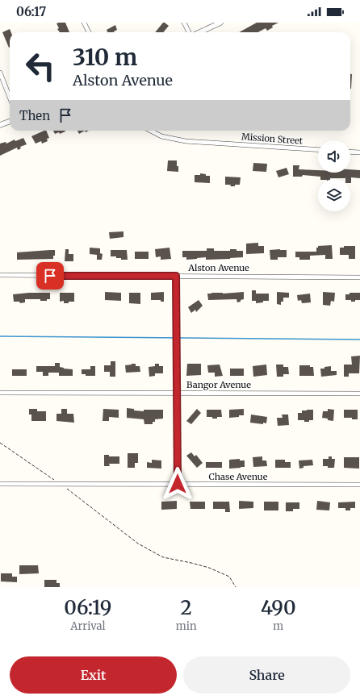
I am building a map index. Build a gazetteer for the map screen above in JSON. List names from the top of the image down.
{
  "streets": {
    "street": [
      "Mission Street",
      "Alston Avenue",
      "Bangor Avenue",
      "Chase Avenue"
    ]
  },
  "page": {
    "status": "06:17",
    "turn": ["310 m", "Alston Avenue"],
    "then": "Then",
    "eta": [
      "06:19",
      "Arrival",
      "2",
      "min",
      "490",
      "m"
    ],
    "buttons": ["Exit", "Share"]
  }
}
